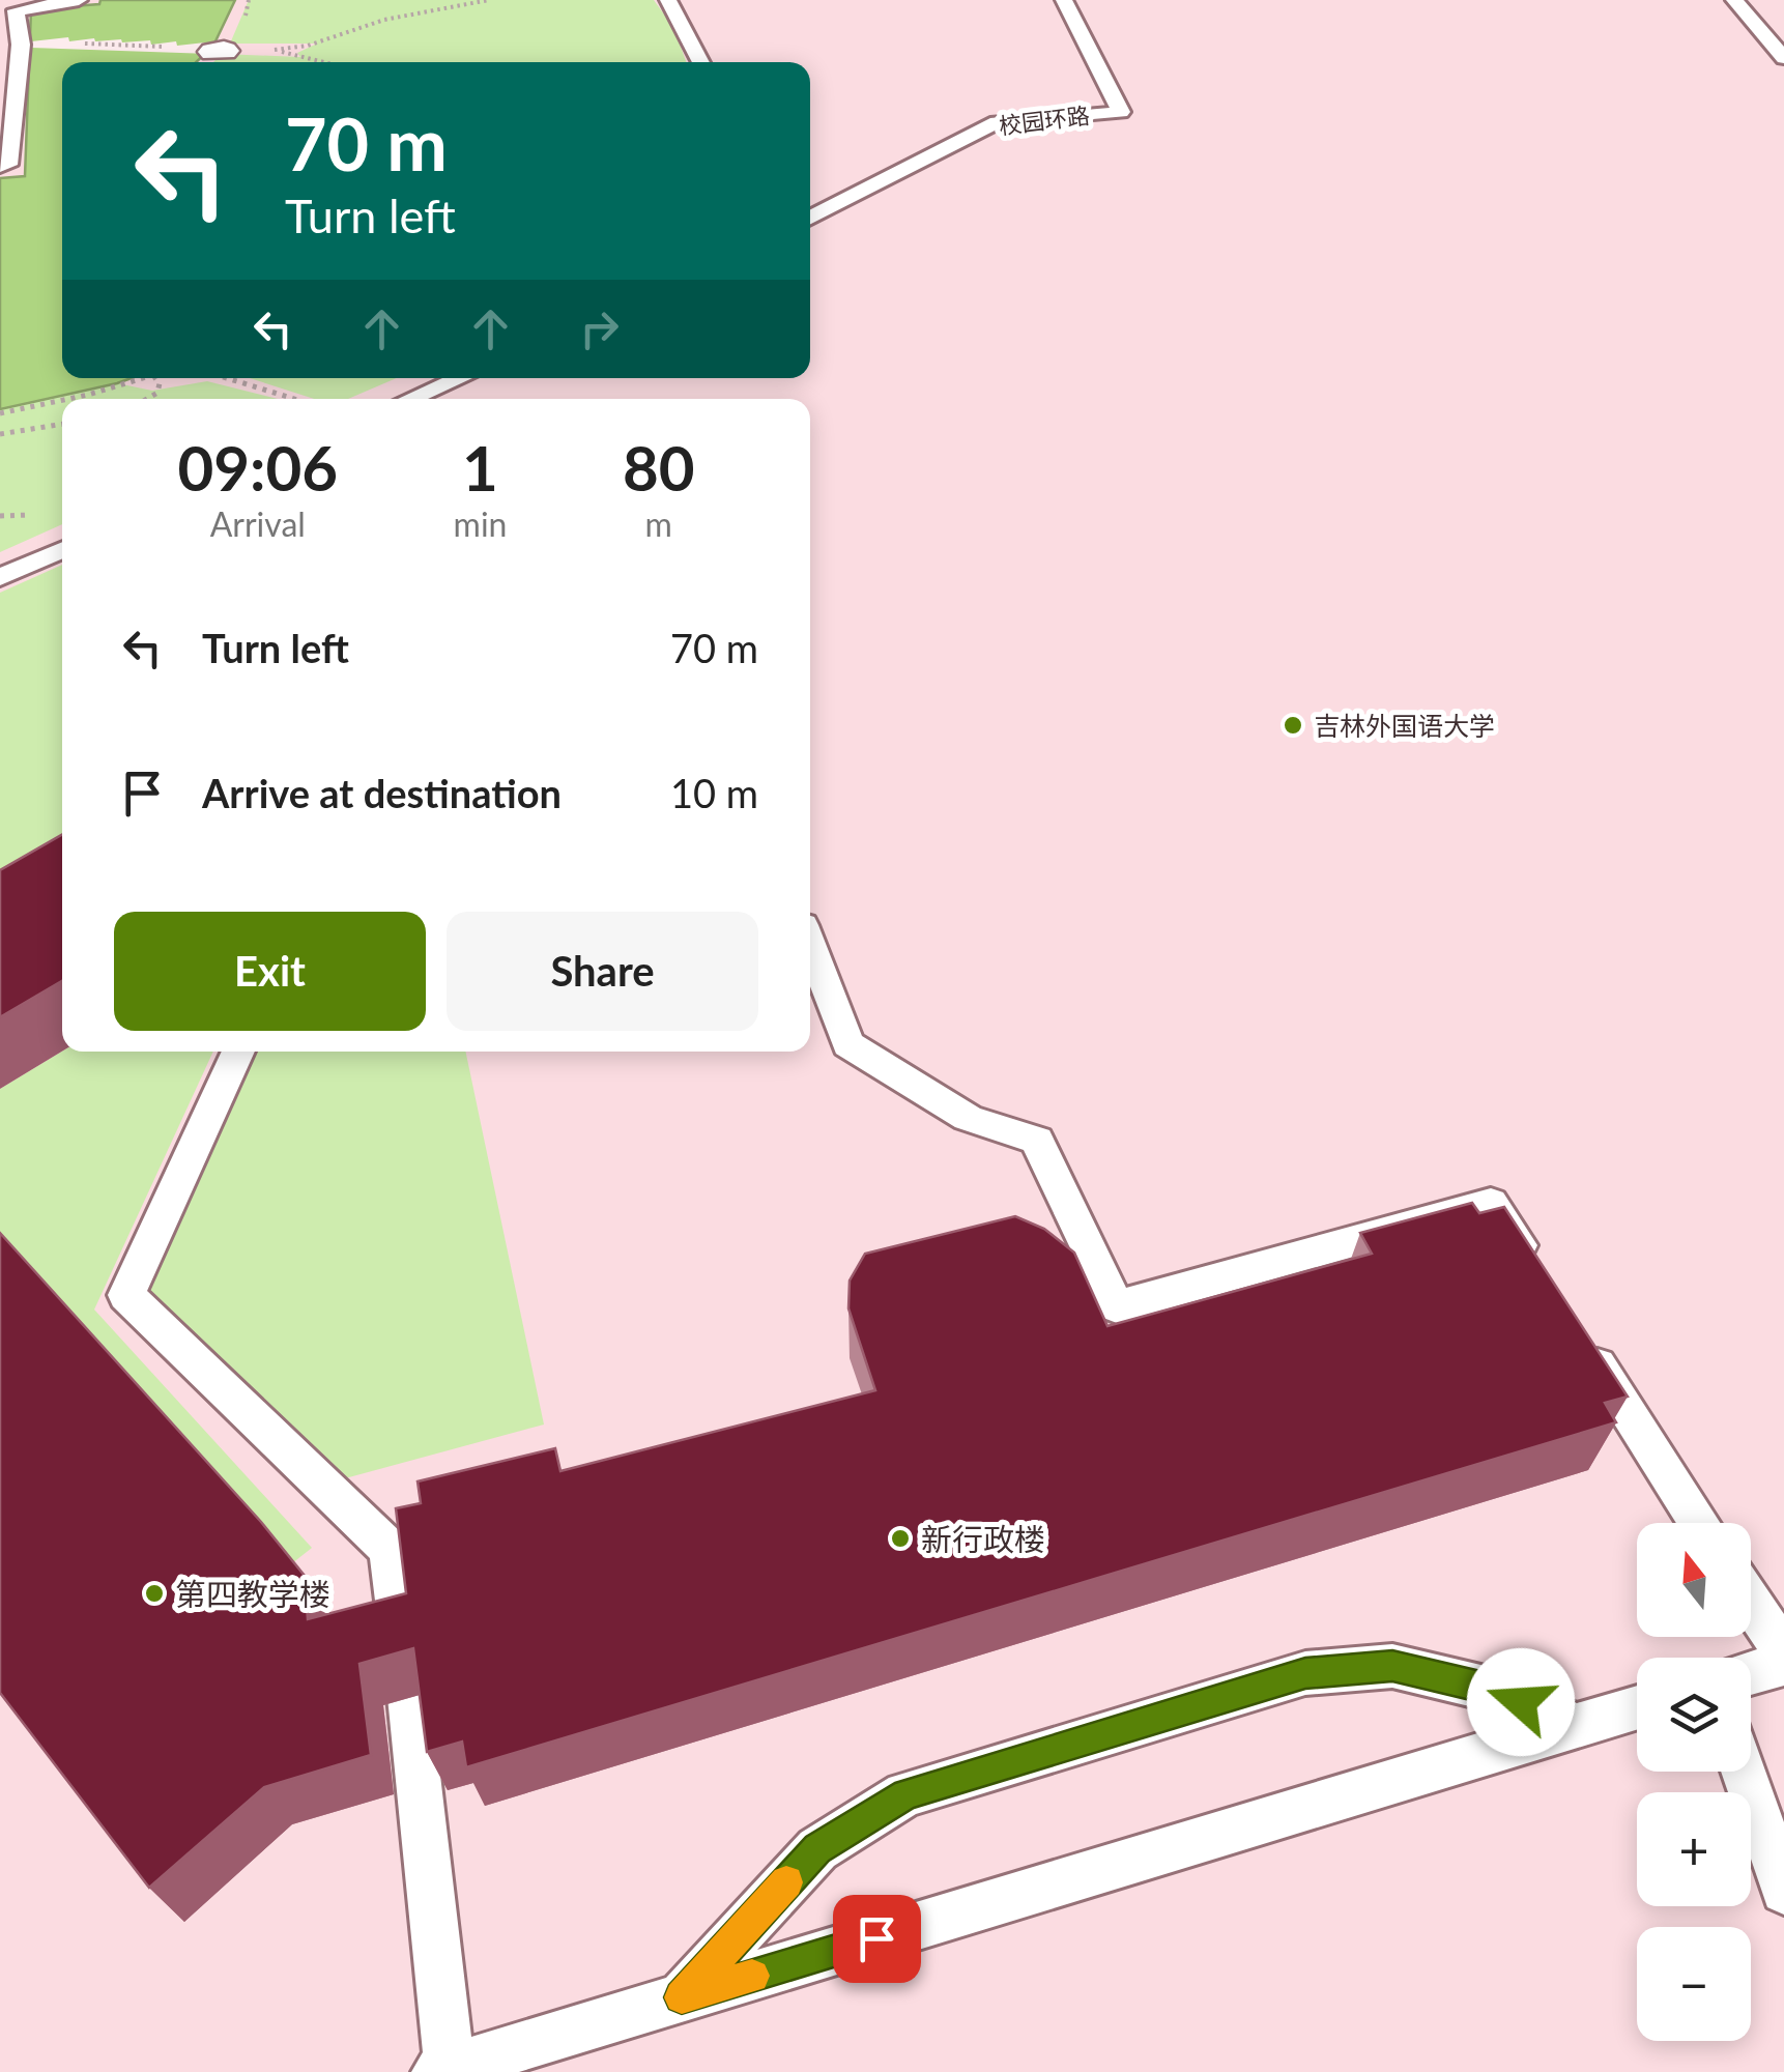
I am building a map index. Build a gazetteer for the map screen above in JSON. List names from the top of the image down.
{
  "streets": {
    "lane": ["校园环路"]
  },
  "places": ["吉林外国语大学", "新行政楼", "第四教学楼"],
  "north": "top",
  "page": {
    "turn": ["70 m", "Turn left"],
    "eta": [
      "09:06",
      "Arrival",
      "1",
      "min",
      "80",
      "m"
    ],
    "list": [
      {
        "name": "Turn left",
        "value": "70 m"
      },
      {
        "name": "Arrive at destination",
        "value": "10 m"
      }
    ],
    "buttons": ["Exit", "Share"],
    "map_buttons": ["+", "−"]
  }
}
